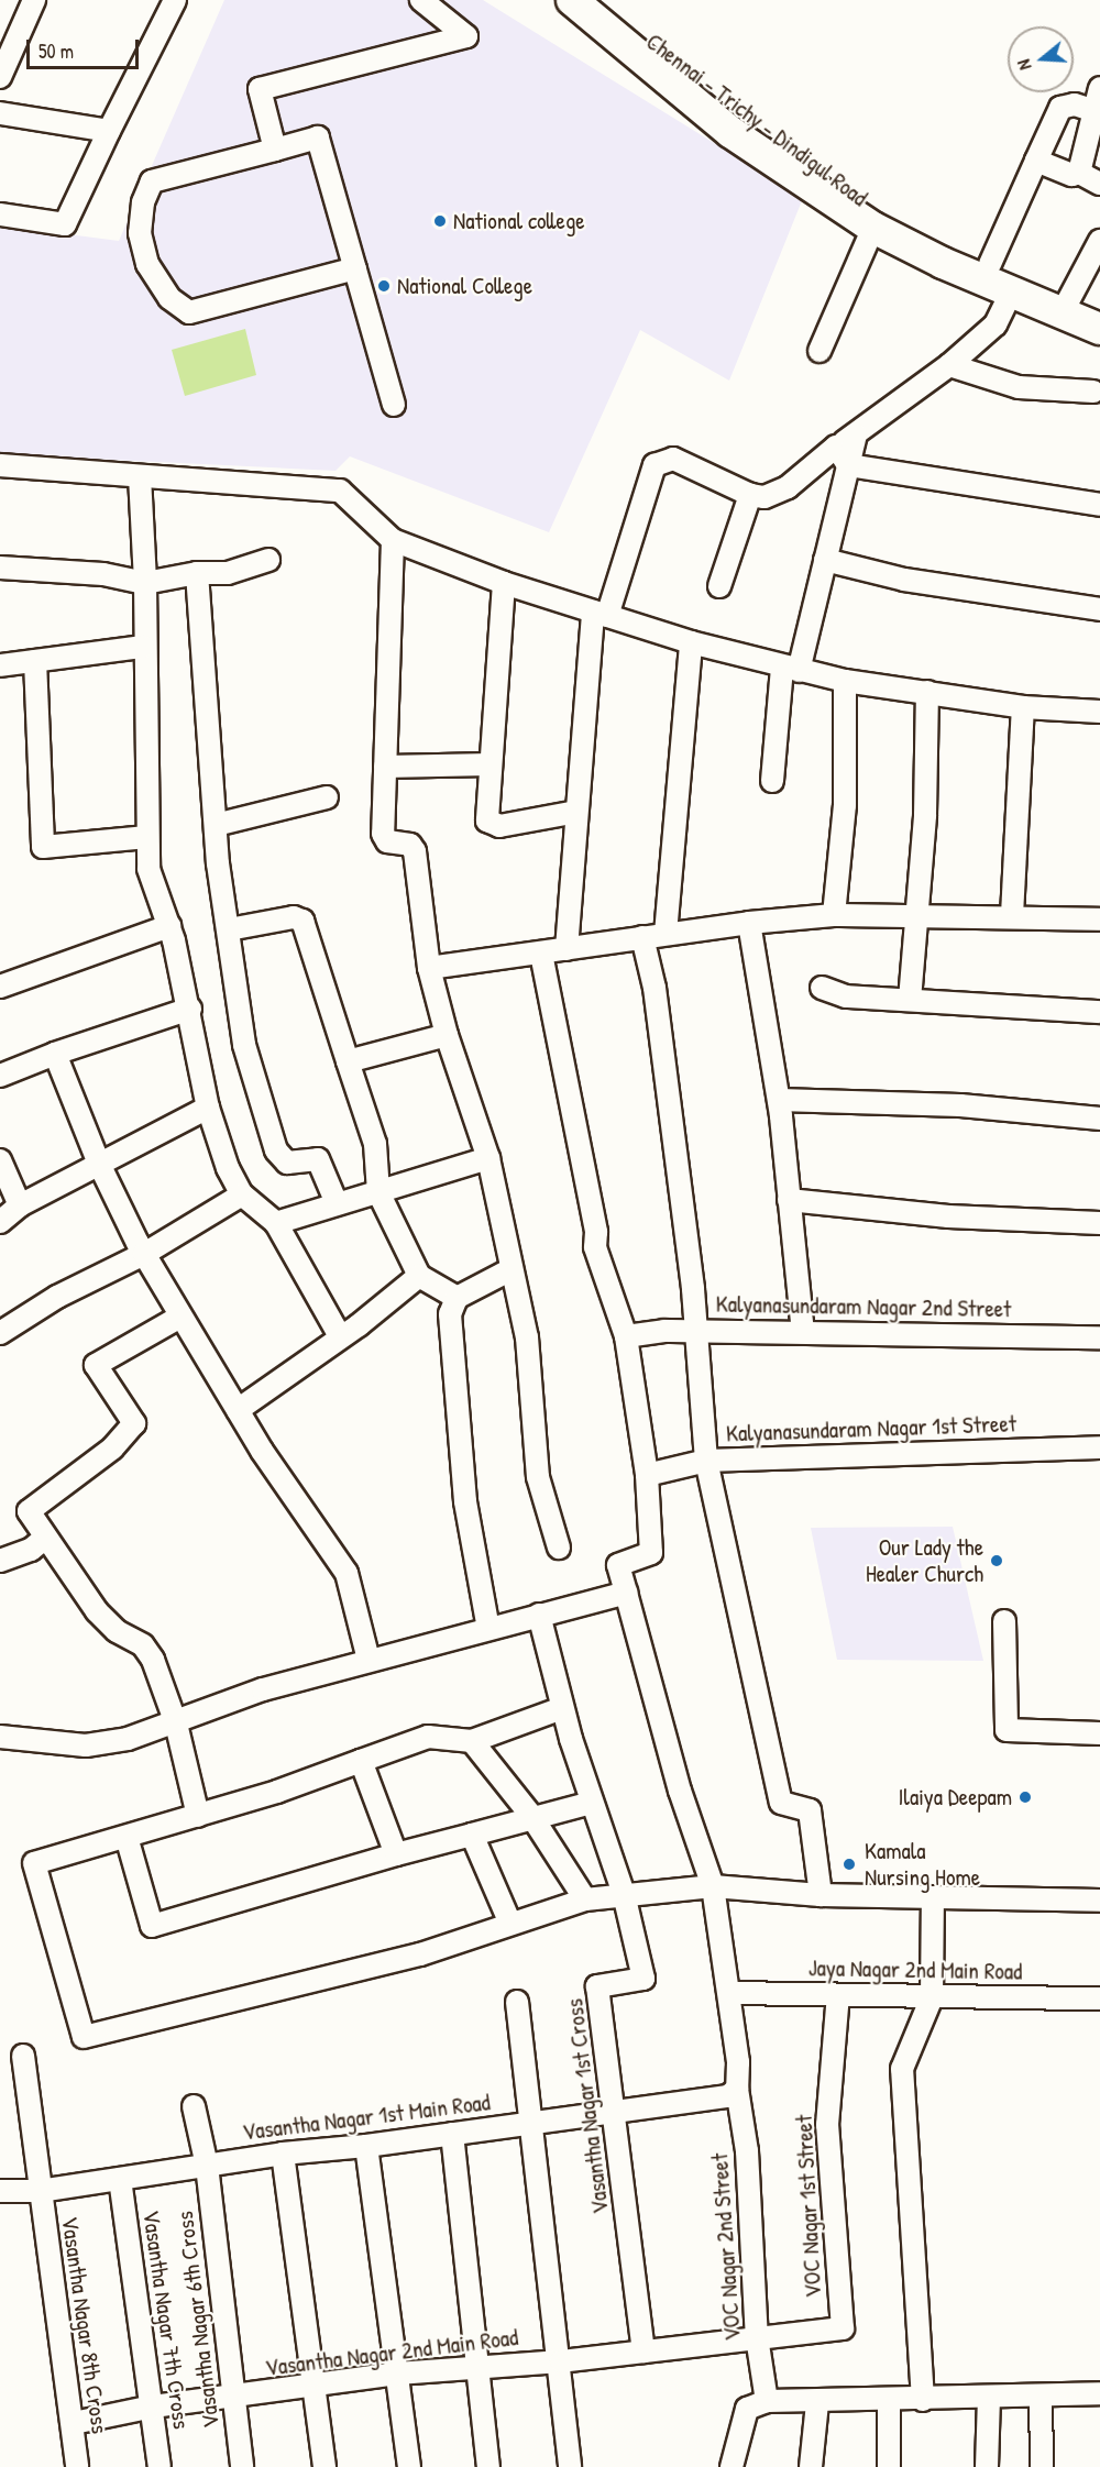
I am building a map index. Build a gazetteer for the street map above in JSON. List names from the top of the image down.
{
  "streets": {
    "highway": ["Chennai - Trichy - Dindigul Road"],
    "street": [
      "Kalyanasundaram Nagar 2nd Street",
      "Kalyanasundaram Nagar 1st Street",
      "Jaya Nagar 2nd Main Road",
      "Vasantha Nagar 1st Cross",
      "Vasantha Nagar 1st Main Road",
      "VOC Nagar 1st Street",
      "VOC Nagar 2nd Street",
      "Vasantha Nagar 7th Cross",
      "Vasantha Nagar 6th Cross",
      "Vasantha Nagar 8th Cross",
      "Vasantha Nagar 2nd Main Road"
    ]
  },
  "crossings": [
    ["Kalyanasundaram Nagar 1st Street", "VOC Nagar 2nd Street"],
    ["Jaya Nagar 2nd Main Road", "VOC Nagar 1st Street"],
    ["Jaya Nagar 2nd Main Road", "VOC Nagar 2nd Street"],
    ["Vasantha Nagar 1st Cross", "Vasantha Nagar 1st Main Road"],
    ["Vasantha Nagar 1st Cross", "Vasantha Nagar 2nd Main Road"],
    ["Vasantha Nagar 1st Main Road", "VOC Nagar 2nd Street"],
    ["Vasantha Nagar 1st Main Road", "Vasantha Nagar 7th Cross"],
    ["Vasantha Nagar 1st Main Road", "Vasantha Nagar 6th Cross"],
    ["Vasantha Nagar 1st Main Road", "Vasantha Nagar 8th Cross"],
    ["VOC Nagar 1st Street", "VOC Nagar 2nd Street"],
    ["VOC Nagar 1st Street", "Vasantha Nagar 2nd Main Road"],
    ["VOC Nagar 2nd Street", "Vasantha Nagar 2nd Main Road"],
    ["Vasantha Nagar 7th Cross", "Vasantha Nagar 2nd Main Road"],
    ["Vasantha Nagar 6th Cross", "Vasantha Nagar 2nd Main Road"],
    ["Vasantha Nagar 8th Cross", "Vasantha Nagar 2nd Main Road"]
  ],
  "places": [
    "National college",
    "National College",
    "Our Lady the Healer Church",
    "Ilaiya Deepam",
    "Kamala Nursing Home"
  ],
  "scale_bar": "50 m",
  "north": "left"
}
